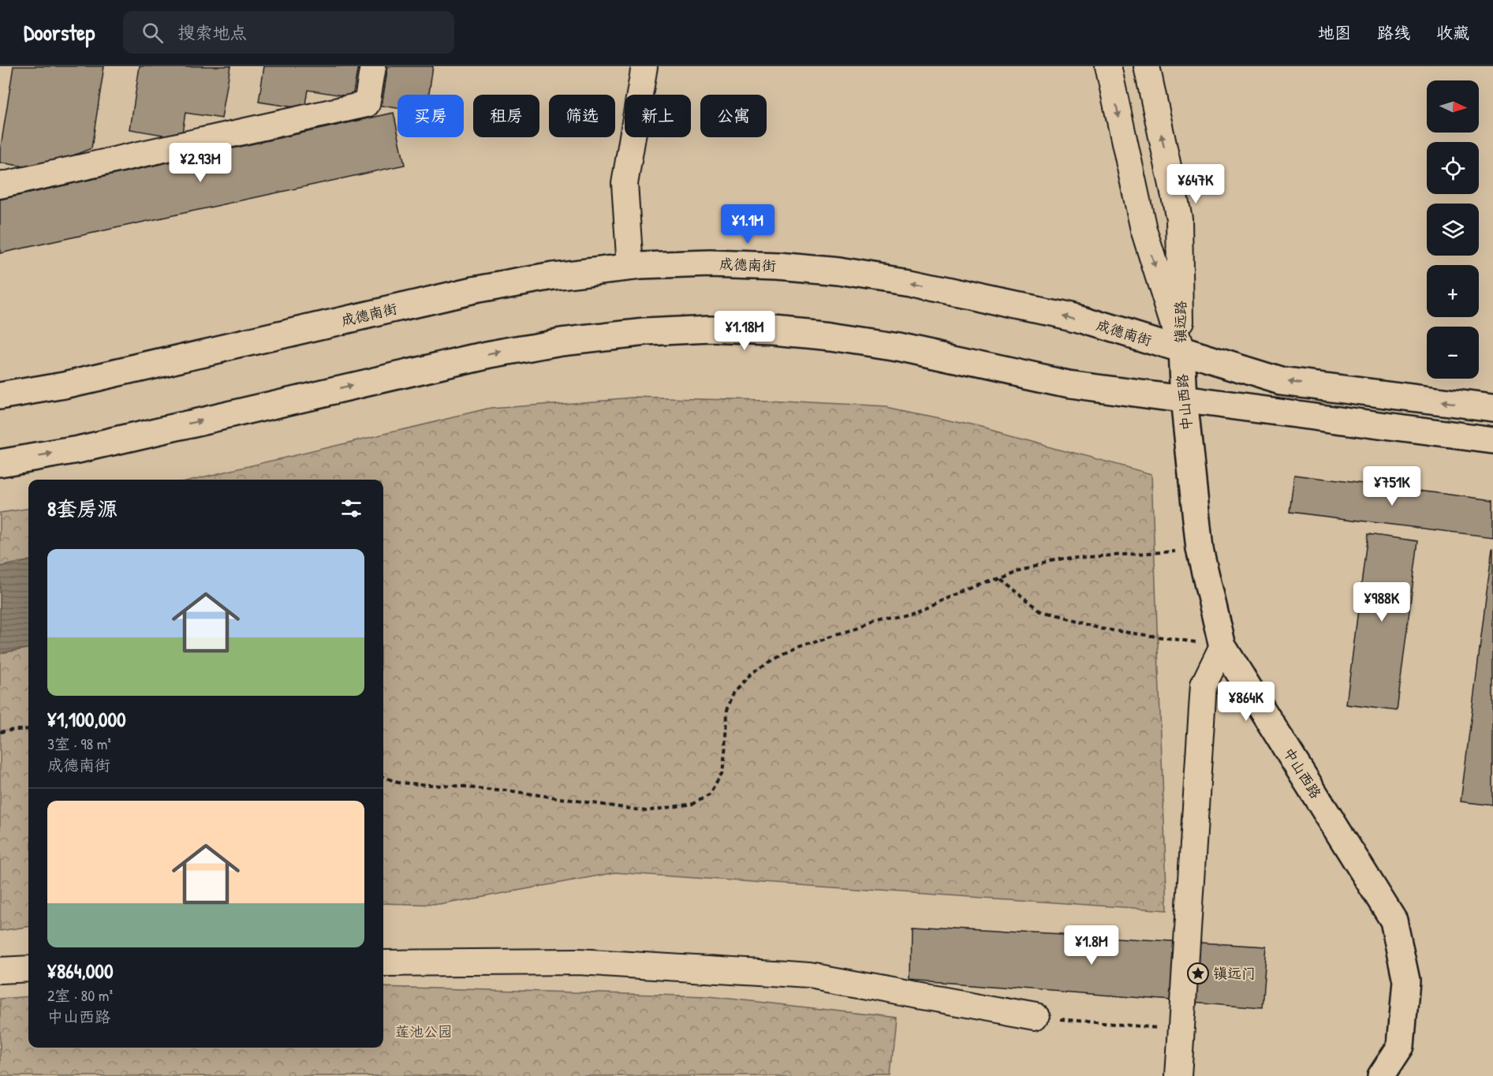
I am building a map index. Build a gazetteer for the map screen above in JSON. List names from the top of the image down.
{
  "streets": {
    "main road": ["成德南街", "中山西路"],
    "street": ["镇远路"]
  },
  "crossings": [
    ["成德南街", "镇远路"],
    ["成德南街", "中山西路"],
    ["镇远路", "中山西路"]
  ],
  "parks": ["莲池公园"],
  "places": {
    "place": ["镇远门"]
  },
  "north": "right",
  "page": {
    "header": "Doorstep",
    "search": "搜索地点",
    "nav": ["地图", "路线", "收藏"],
    "map_buttons": ["+", "−"],
    "chip": [
      "买房",
      "租房",
      "筛选",
      "新上",
      "公寓"
    ],
    "price": [
      "¥2.93M",
      "¥647K",
      "¥1.1M",
      "¥1.18M",
      "¥751K",
      "¥988K",
      "¥864K",
      "¥1.8M"
    ],
    "heading": "8套房源",
    "list": [
      {
        "name": "¥1,100,000",
        "note": "3室 · 98 m² · 成德南街"
      },
      {
        "name": "¥864,000",
        "note": "2室 · 80 m² · 中山西路"
      }
    ]
  }
}
